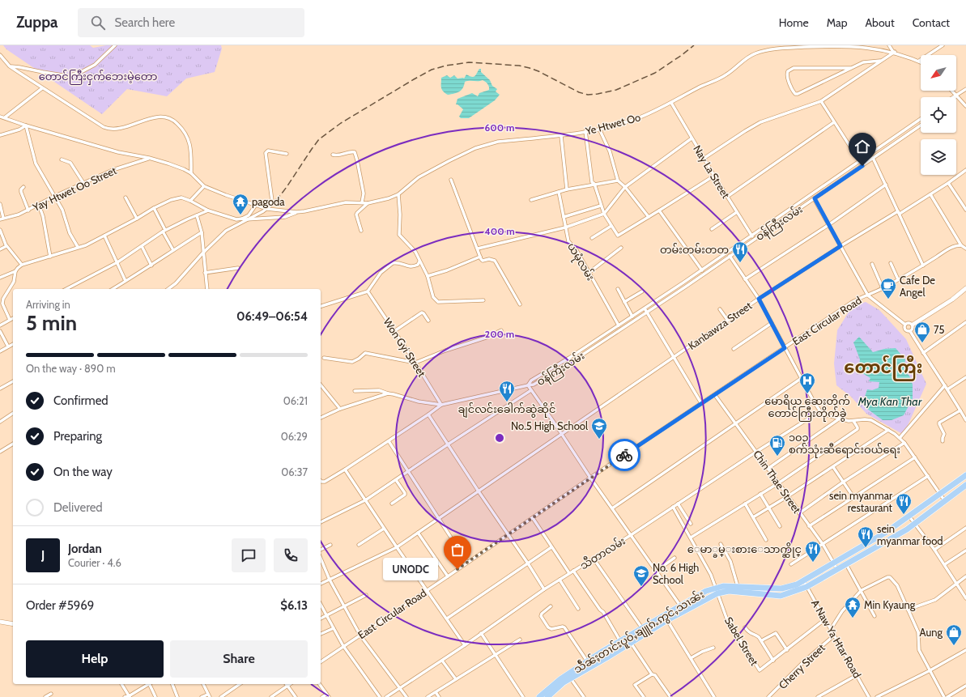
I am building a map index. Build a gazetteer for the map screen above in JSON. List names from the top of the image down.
{
  "streets": {
    "highway": ["သဵႅၼ်ႈတၢင်းပူဝ်ႇၶျူၵ်ႉဢွင်ႇသၢၼ်း"],
    "street": [
      "Ye Htwet Oo",
      "Nay La Street",
      "Yay Htwet Oo Street",
      "ဝန်ကြီးလမ်း",
      "ယမုံလမ်း",
      "East Circular Road",
      "Kanbawza Street",
      "Won Gyi Street",
      "Chin Thae Street",
      "သီတာလမ်း",
      "A Naw Ya Htar Road",
      "Sabel Street",
      "Cherry Street"
    ]
  },
  "crossings": [
    ["Ye Htwet Oo", "Nay La Street"],
    ["Nay La Street", "ဝန်ကြီးလမ်း"],
    ["ဝန်ကြီးလမ်း", "ယမုံလမ်း"],
    ["East Circular Road", "Chin Thae Street"],
    ["Chin Thae Street", "သီတာလမ်း"],
    ["Chin Thae Street", "သဵႅၼ်ႈတၢင်းပူဝ်ႇၶျူၵ်ႉဢွင်ႇသၢၼ်း"],
    ["သဵႅၼ်ႈတၢင်းပူဝ်ႇၶျူၵ်ႉဢွင်ႇသၢၼ်း", "A Naw Ya Htar Road"],
    ["သဵႅၼ်ႈတၢင်းပူဝ်ႇၶျူၵ်ႉဢွင်ႇသၢၼ်း", "Sabel Street"],
    ["A Naw Ya Htar Road", "Sabel Street"],
    ["A Naw Ya Htar Road", "Cherry Street"]
  ],
  "districts": ["တောင်ကြီး"],
  "water": ["Mya Kan Thar"],
  "parks": ["တောင်ကြီးငှက်ဘေးမဲ့တော"],
  "places": {
    "temple": ["pagoda", "Min Kyaung"],
    "restaurant": [
      "တမ်းတမ်းတတ",
      "ချင်လင်းခေါက်ဆွဲဆိုင်",
      "sein myanmar restaurant",
      "sein myanmar food",
      "ေမာ္ခမ္းစားေသာက္ဆိုင္"
    ],
    "cafe": ["Cafe De Angel"],
    "shop": ["75", "Aung"],
    "hospital": ["မောရိယ ဆေးတိုက် တောင်ကြီးတိုက်ခွဲ"],
    "school or university": ["No.5 High School", "No. 6 High School"],
    "fuel station": ["၁၀၃ စက်သုံးဆီရောင်းဝယ်ရေး"],
    "other": ["UNODC"]
  },
  "north": "bottom left",
  "page": {
    "header": "Zuppa",
    "search": "Search here",
    "nav": [
      "Home",
      "Map",
      "About",
      "Contact"
    ],
    "heading": ["5 min", "Arriving in", "06:49–06:54"],
    "panel": [
      "Jordan",
      "Courier · 4.6",
      "Order #5969",
      "$6.13"
    ],
    "bar": "On the way · 890 m",
    "list": [
      ["Confirmed", "06:21"],
      ["Preparing", "06:29"],
      ["On the way", "06:37"],
      "Delivered"
    ],
    "round": "J",
    "bubble": "UNODC",
    "buttons": ["Help", "Share"]
  },
  "rings": ["600 m", "400 m", "200 m"]
}
